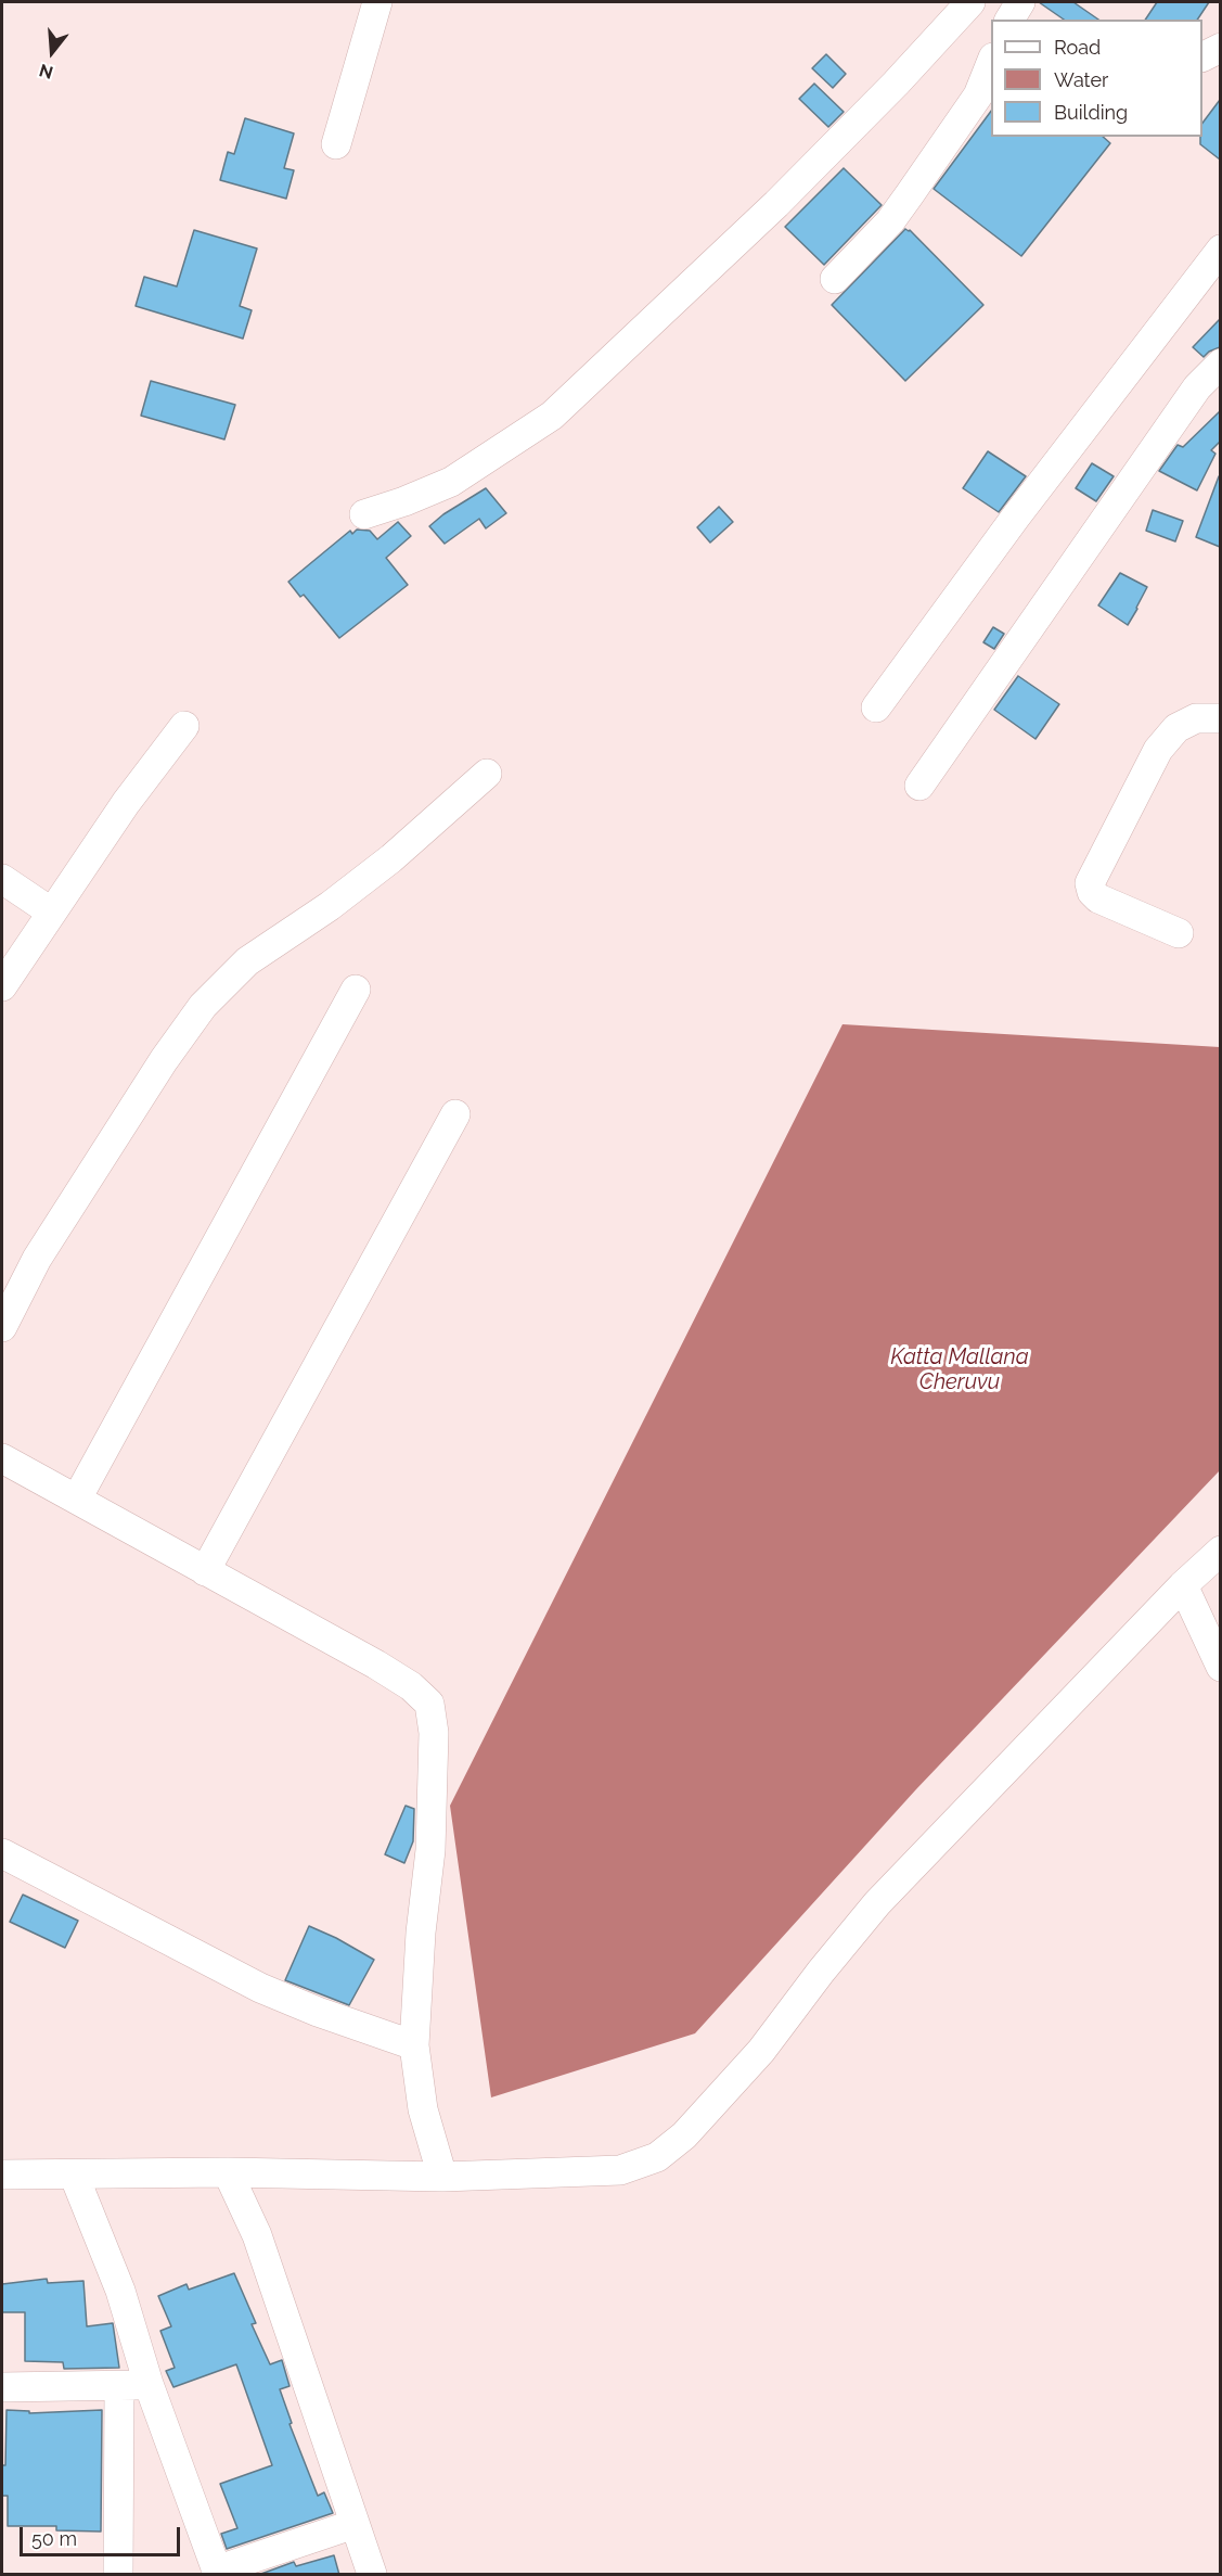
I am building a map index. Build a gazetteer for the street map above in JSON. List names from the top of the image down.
{
  "water": ["Katta Mallana Cheruvu"],
  "legend": ["Road", "Water", "Building"],
  "scale_bar": "50 m",
  "north": "bottom"
}
